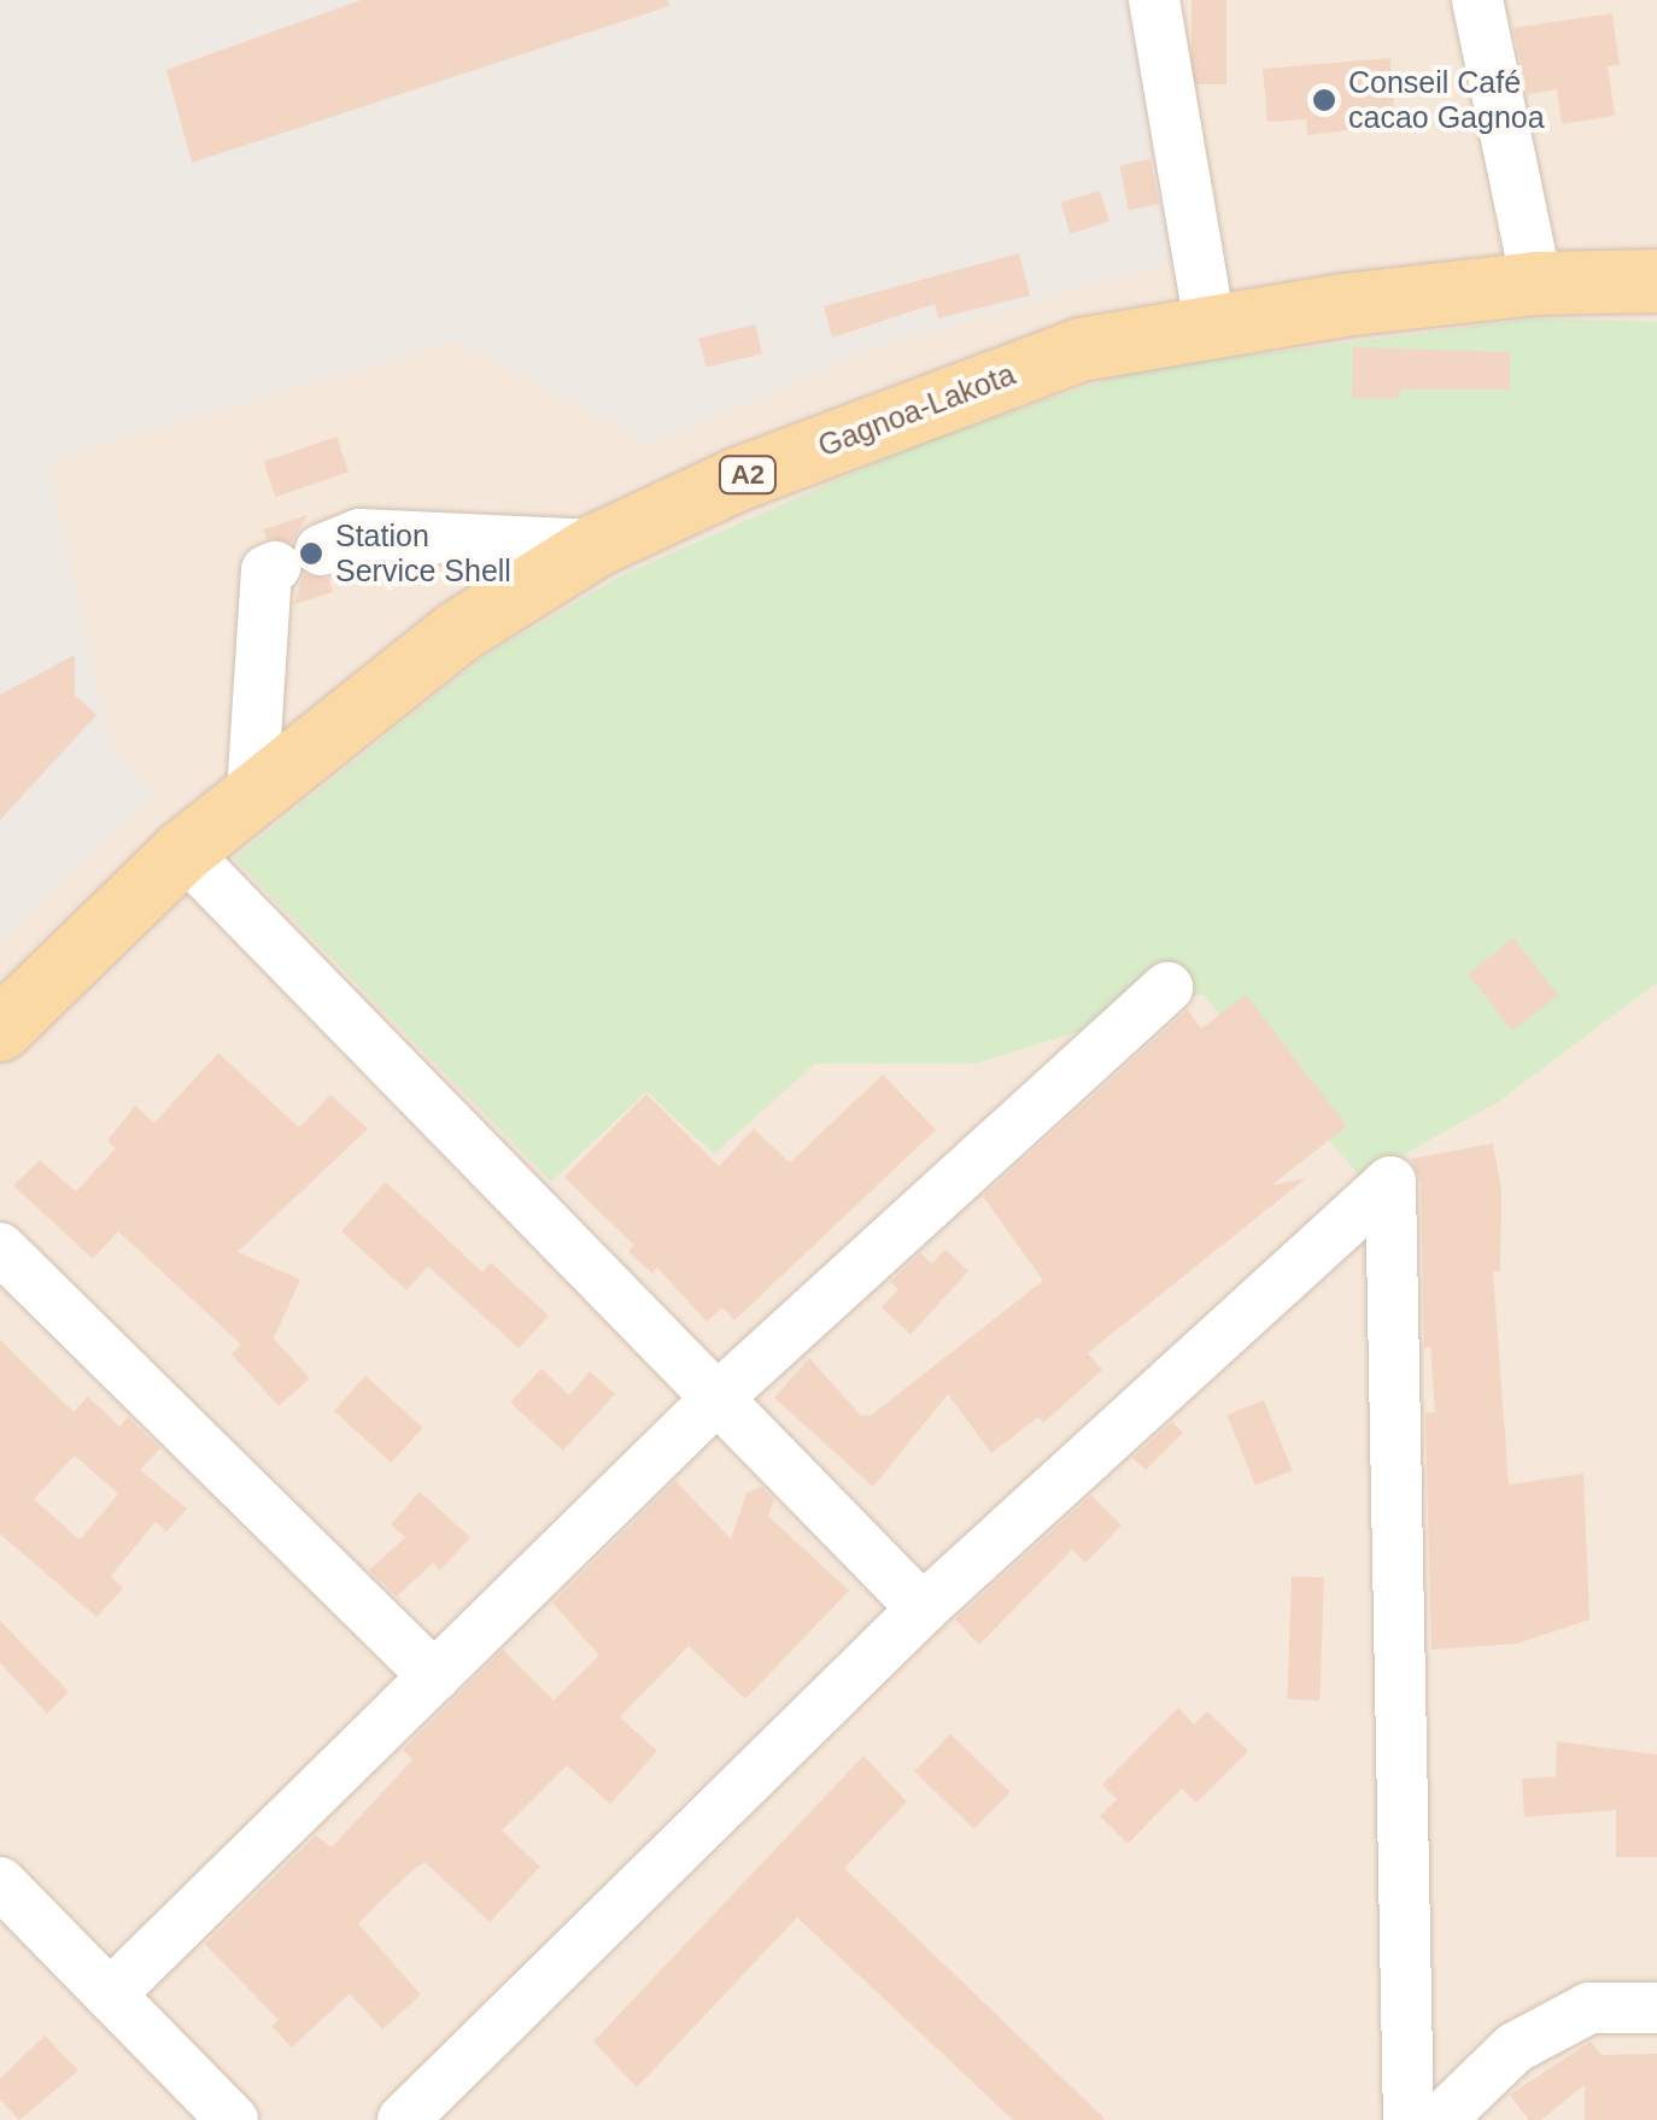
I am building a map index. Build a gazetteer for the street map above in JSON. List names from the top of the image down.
{
  "streets": {
    "main road": ["Gagnoa-Lakota", "A2"]
  },
  "places": ["Conseil Café cacao Gagnoa", "Station Service Shell"]
}
